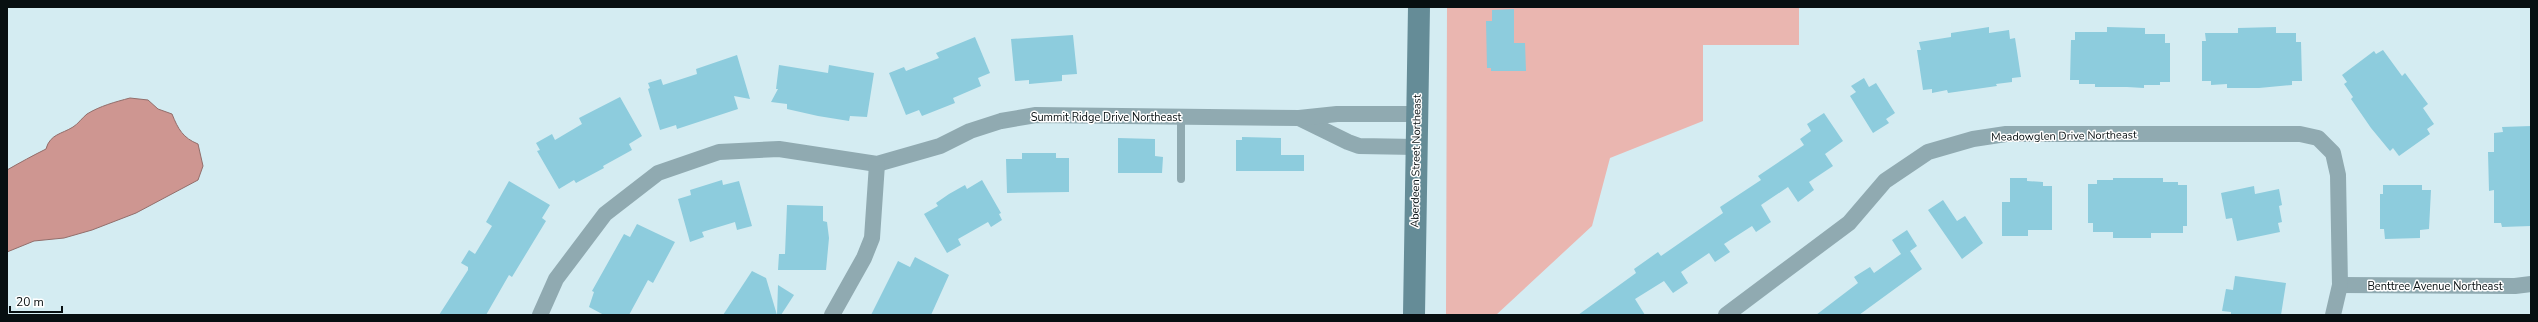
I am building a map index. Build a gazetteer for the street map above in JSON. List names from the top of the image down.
{
  "streets": {
    "street": [
      "Summit Ridge Drive Northeast",
      "Meadowglen Drive Northeast",
      "Aberdeen Street Northeast",
      "Benttree Avenue Northeast"
    ]
  },
  "crossings": [
    ["Summit Ridge Drive Northeast", "Aberdeen Street Northeast"],
    ["Meadowglen Drive Northeast", "Benttree Avenue Northeast"]
  ],
  "scale_bar": "20 m"
}
